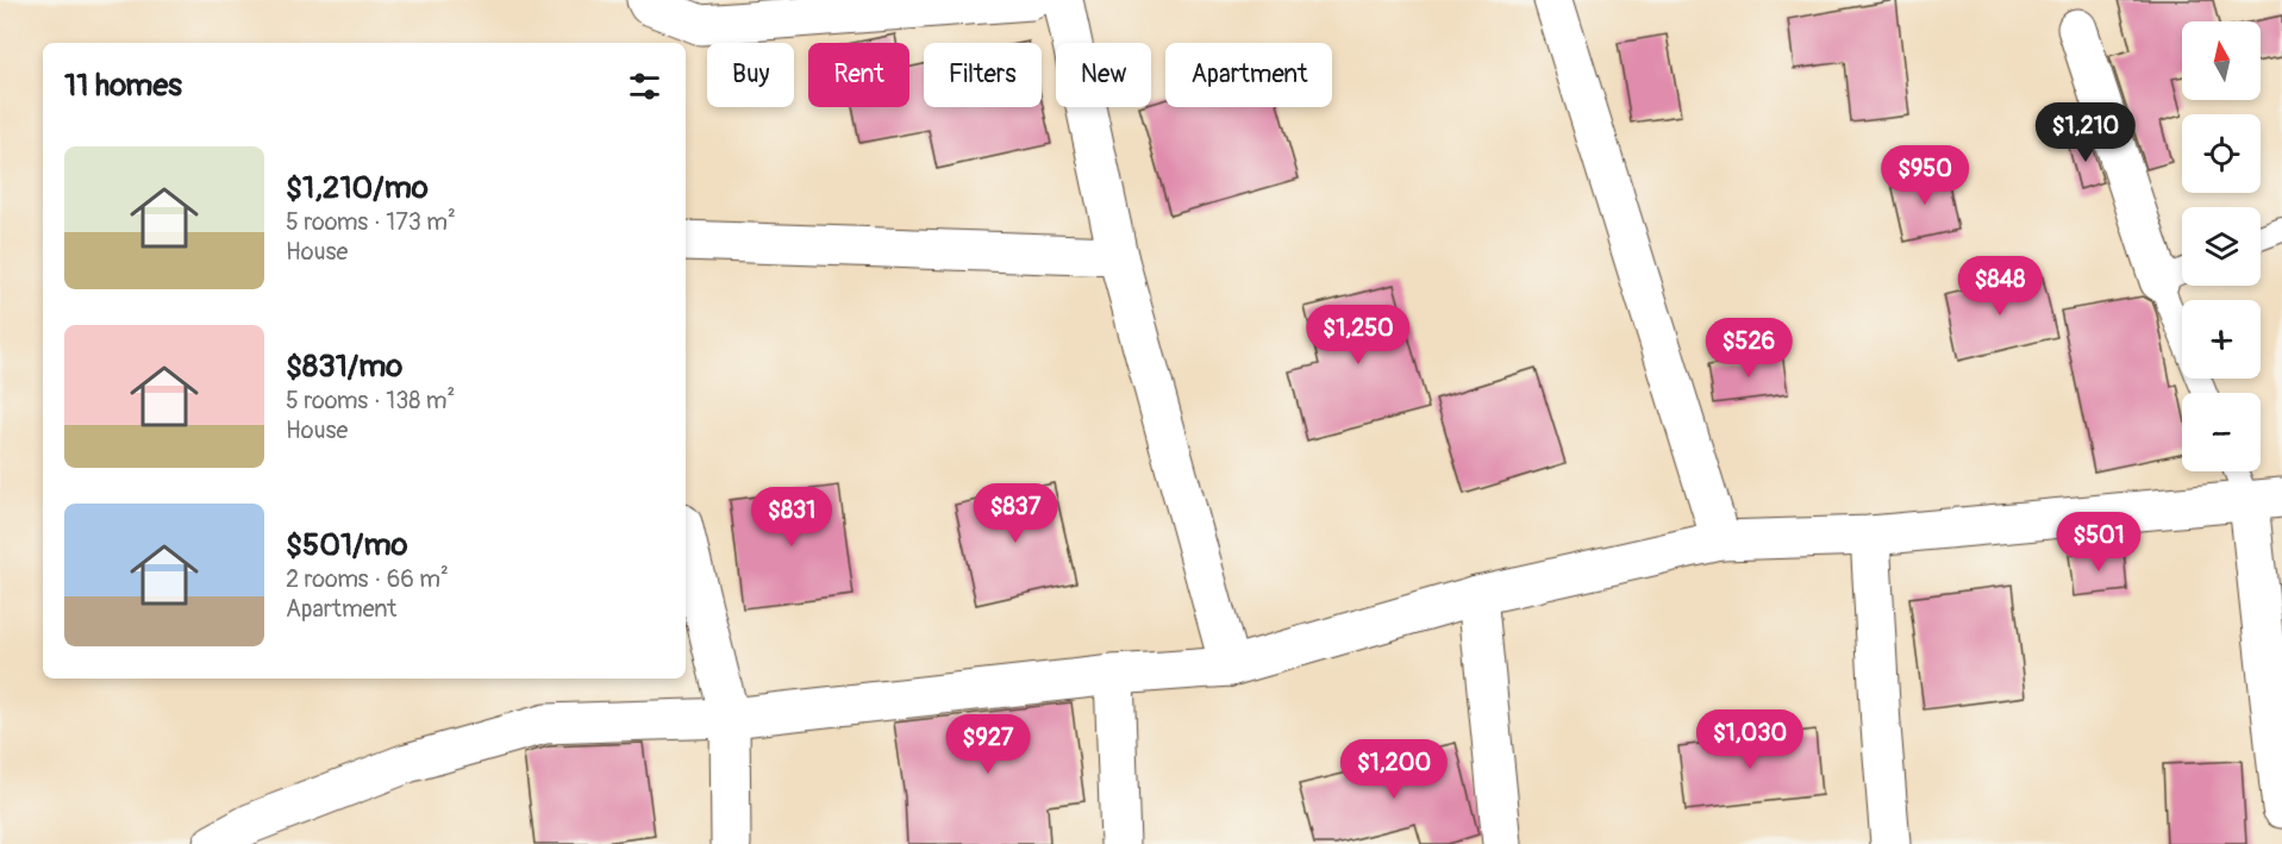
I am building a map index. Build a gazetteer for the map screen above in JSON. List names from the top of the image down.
{
  "north": "top",
  "page": {
    "map_buttons": ["+", "−"],
    "chip": [
      "Buy",
      "Rent",
      "Filters",
      "New",
      "Apartment"
    ],
    "heading": "11 homes",
    "price": [
      "$1,210",
      "$950",
      "$848",
      "$1,250",
      "$526",
      "$837",
      "$831",
      "$501",
      "$1,030",
      "$927",
      "$1,200"
    ],
    "list": [
      {
        "name": "$1,210/mo",
        "note": "5 rooms · 173 m² · House"
      },
      {
        "name": "$831/mo",
        "note": "5 rooms · 138 m² · House"
      },
      {
        "name": "$501/mo",
        "note": "2 rooms · 66 m² · Apartment"
      }
    ]
  }
}
